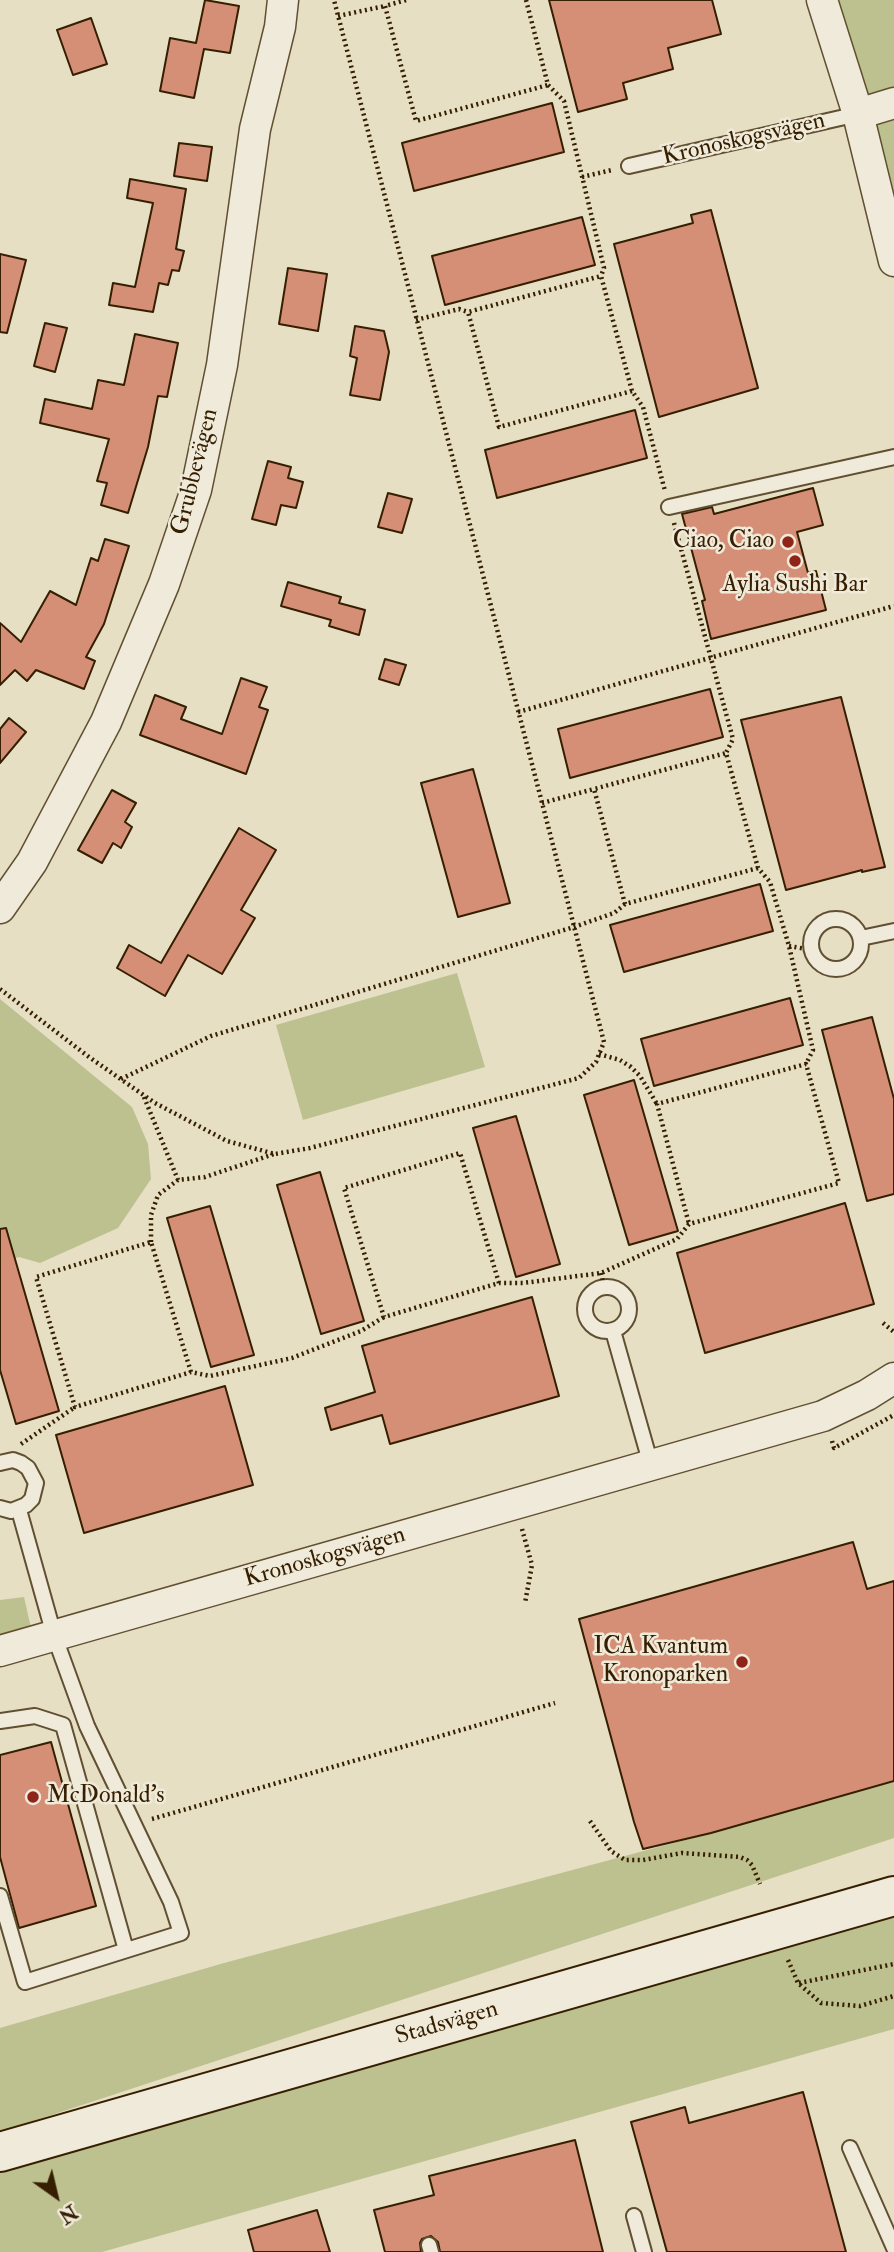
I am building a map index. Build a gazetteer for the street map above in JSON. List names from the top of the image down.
{
  "streets": {
    "main road": ["Stadsvägen"],
    "street": ["Kronoskogsvägen", "Grubbevägen"]
  },
  "places": [
    "Ciao, Ciao",
    "Aylia Sushi Bar",
    "ICA Kvantum Kronoparken",
    "McDonald's"
  ],
  "north": "bottom right"
}
